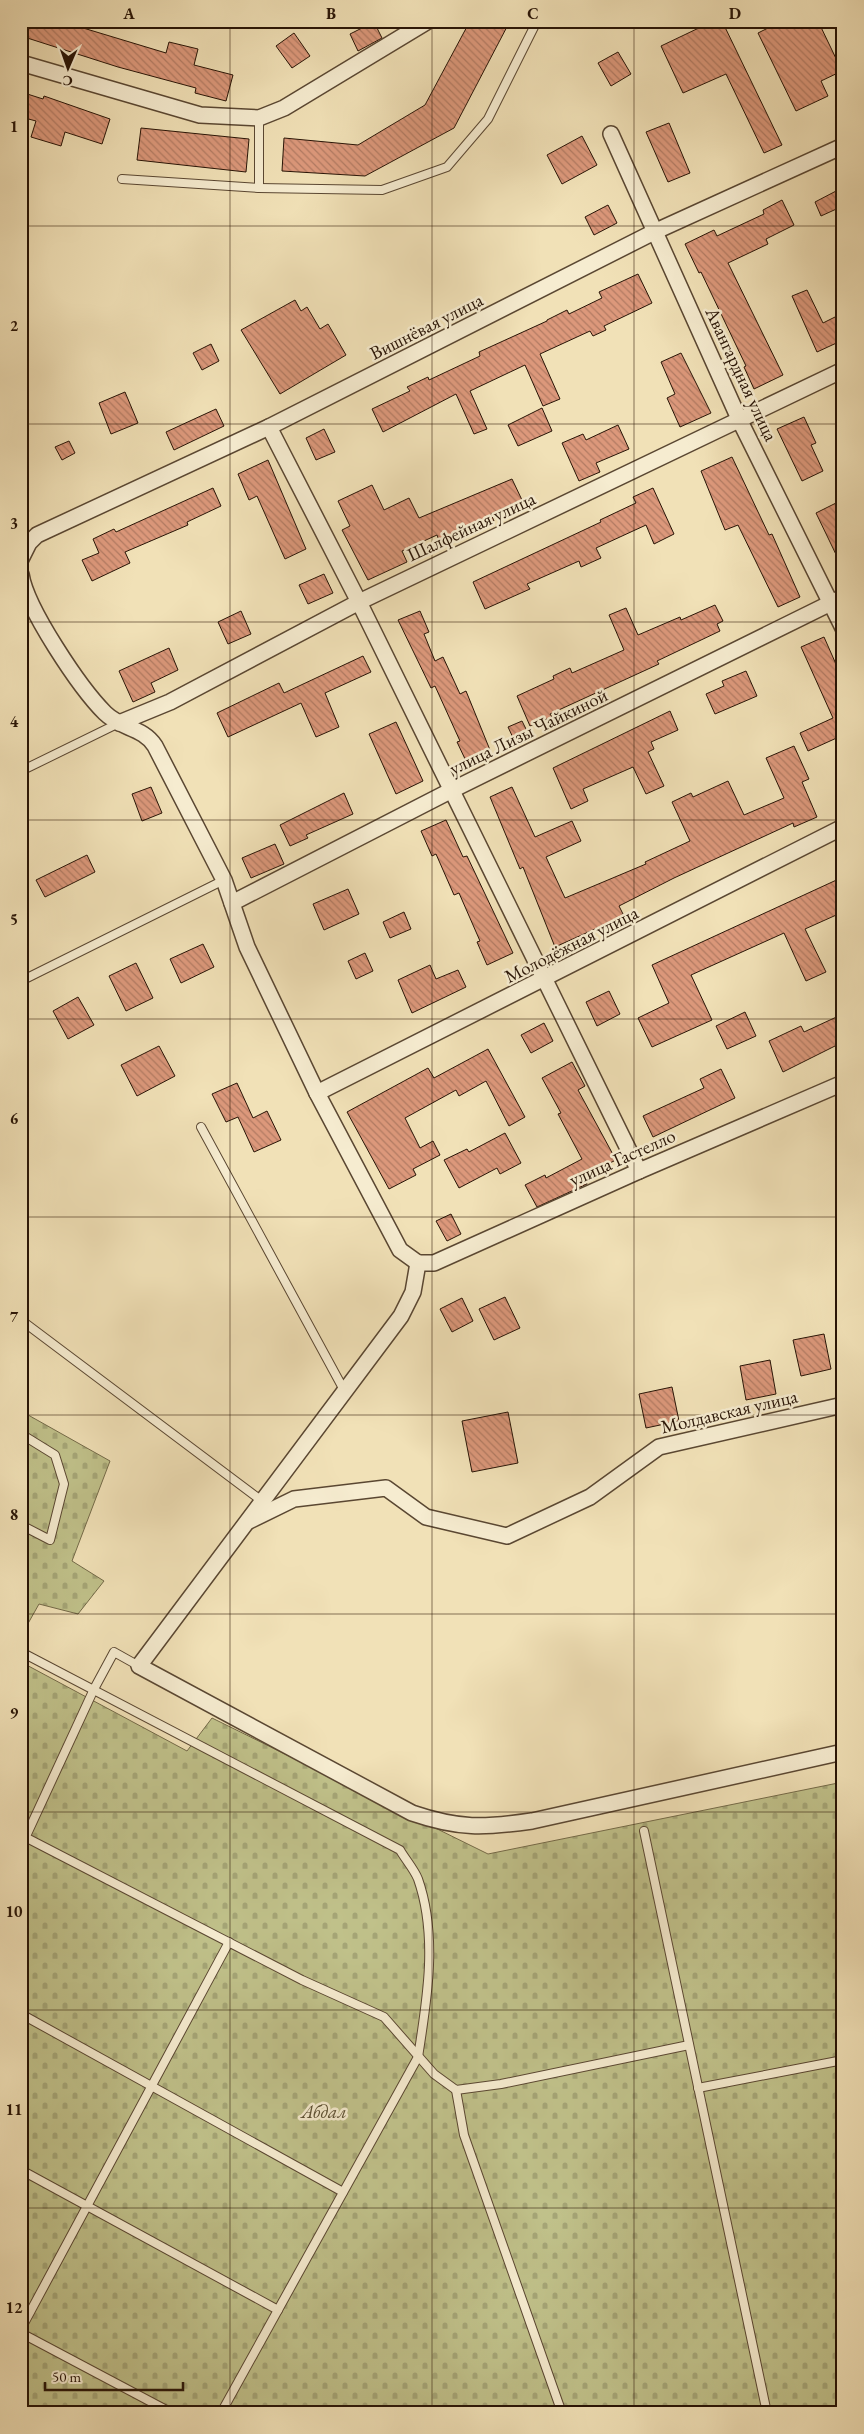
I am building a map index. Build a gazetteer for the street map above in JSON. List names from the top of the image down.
{
  "streets": {
    "street": [
      "Вишнёвая улица",
      "Авангардная улица",
      "Шалфейная улица",
      "улица Лизы Чайкиной",
      "Молодёжная улица",
      "улица Гастелло",
      "Молдавская улица"
    ]
  },
  "crossings": [
    ["Вишнёвая улица", "Авангардная улица"],
    ["Авангардная улица", "Шалфейная улица"],
    ["Авангардная улица", "улица Лизы Чайкиной"]
  ],
  "parks": ["Абдал"],
  "scale_bar": "50 m",
  "north": "bottom",
  "grid": {
    "columns": [
      "A",
      "B",
      "C",
      "D"
    ],
    "rows": [
      "1",
      "2",
      "3",
      "4",
      "5",
      "6",
      "7",
      "8",
      "9",
      "10",
      "11",
      "12"
    ]
  }
}
